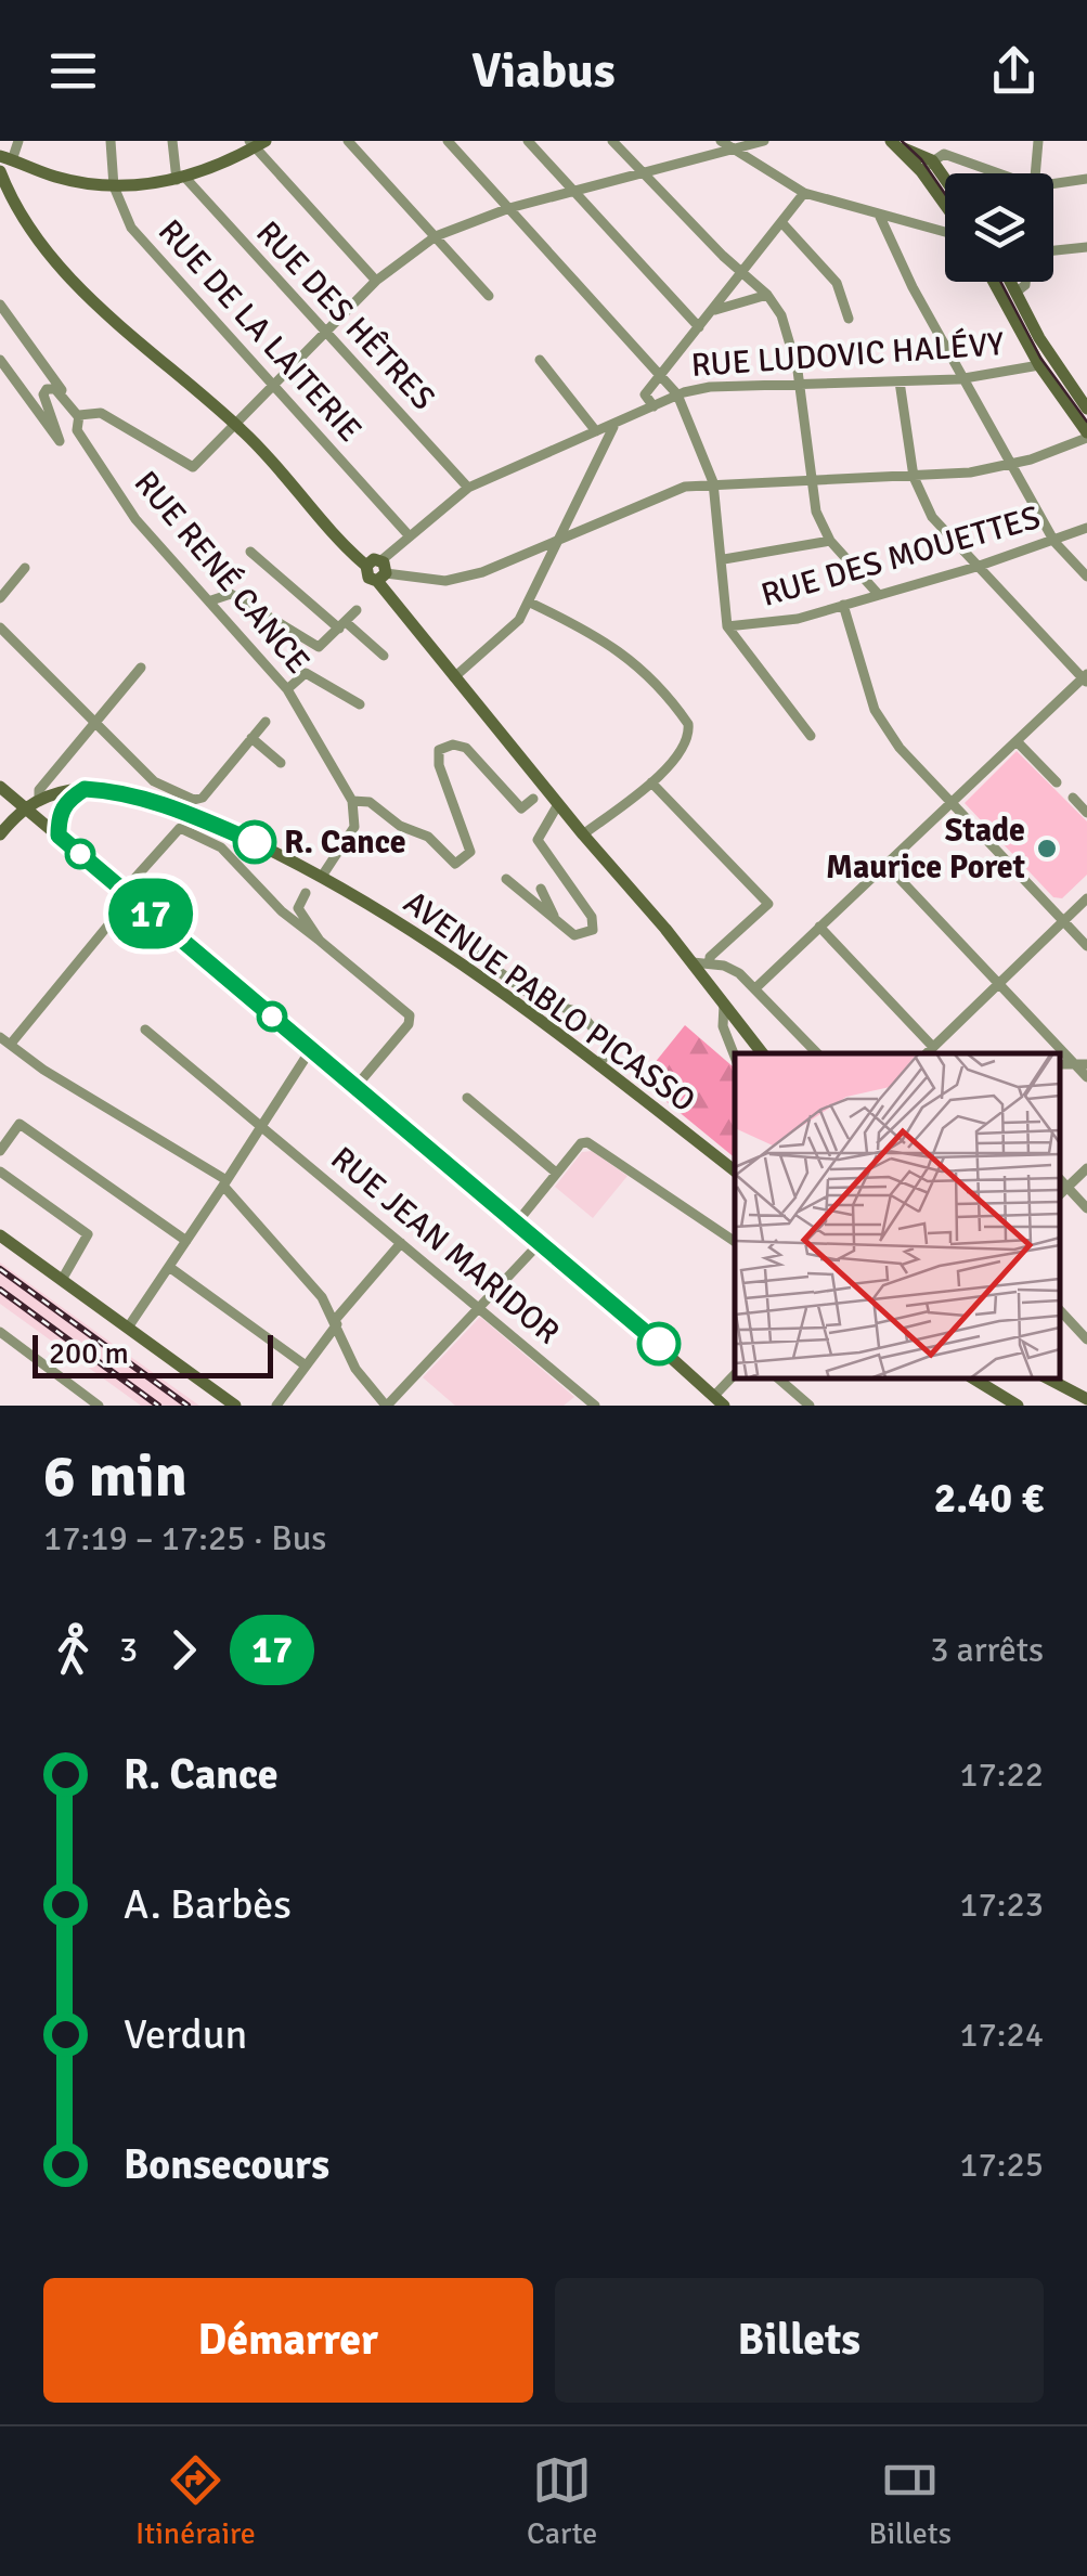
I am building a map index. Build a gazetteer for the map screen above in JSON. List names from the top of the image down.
{
  "streets": {
    "street": [
      "RUE DES HÊTRES",
      "RUE DE LA LAITERIE",
      "RUE LUDOVIC HALÉVY",
      "RUE DES MOUETTES",
      "RUE RENÉ CANCE",
      "AVENUE PABLO PICASSO",
      "RUE JEAN MARIDOR"
    ]
  },
  "crossings": [
    ["RUE DES HÊTRES", "RUE LUDOVIC HALÉVY"],
    ["RUE DE LA LAITERIE", "RUE LUDOVIC HALÉVY"]
  ],
  "places": ["R. Cance", "Stade Maurice Poret"],
  "lines": ["bus line 17"],
  "scale_bar": "200 m",
  "page": {
    "header": "Viabus",
    "on_map": "17",
    "scale": "200 m",
    "heading": ["6 min", "17:19 – 17:25 · Bus", "2.40 €"],
    "legs": ["3", "17", "3 arrêts"],
    "list": [
      {
        "name": "R. Cance",
        "value": "17:22"
      },
      {
        "name": "A. Barbès",
        "value": "17:23"
      },
      {
        "name": "Verdun",
        "value": "17:24"
      },
      {
        "name": "Bonsecours",
        "value": "17:25"
      }
    ],
    "buttons": ["Démarrer", "Billets"],
    "tabs": ["Itinéraire", "Carte", "Billets"]
  }
}
